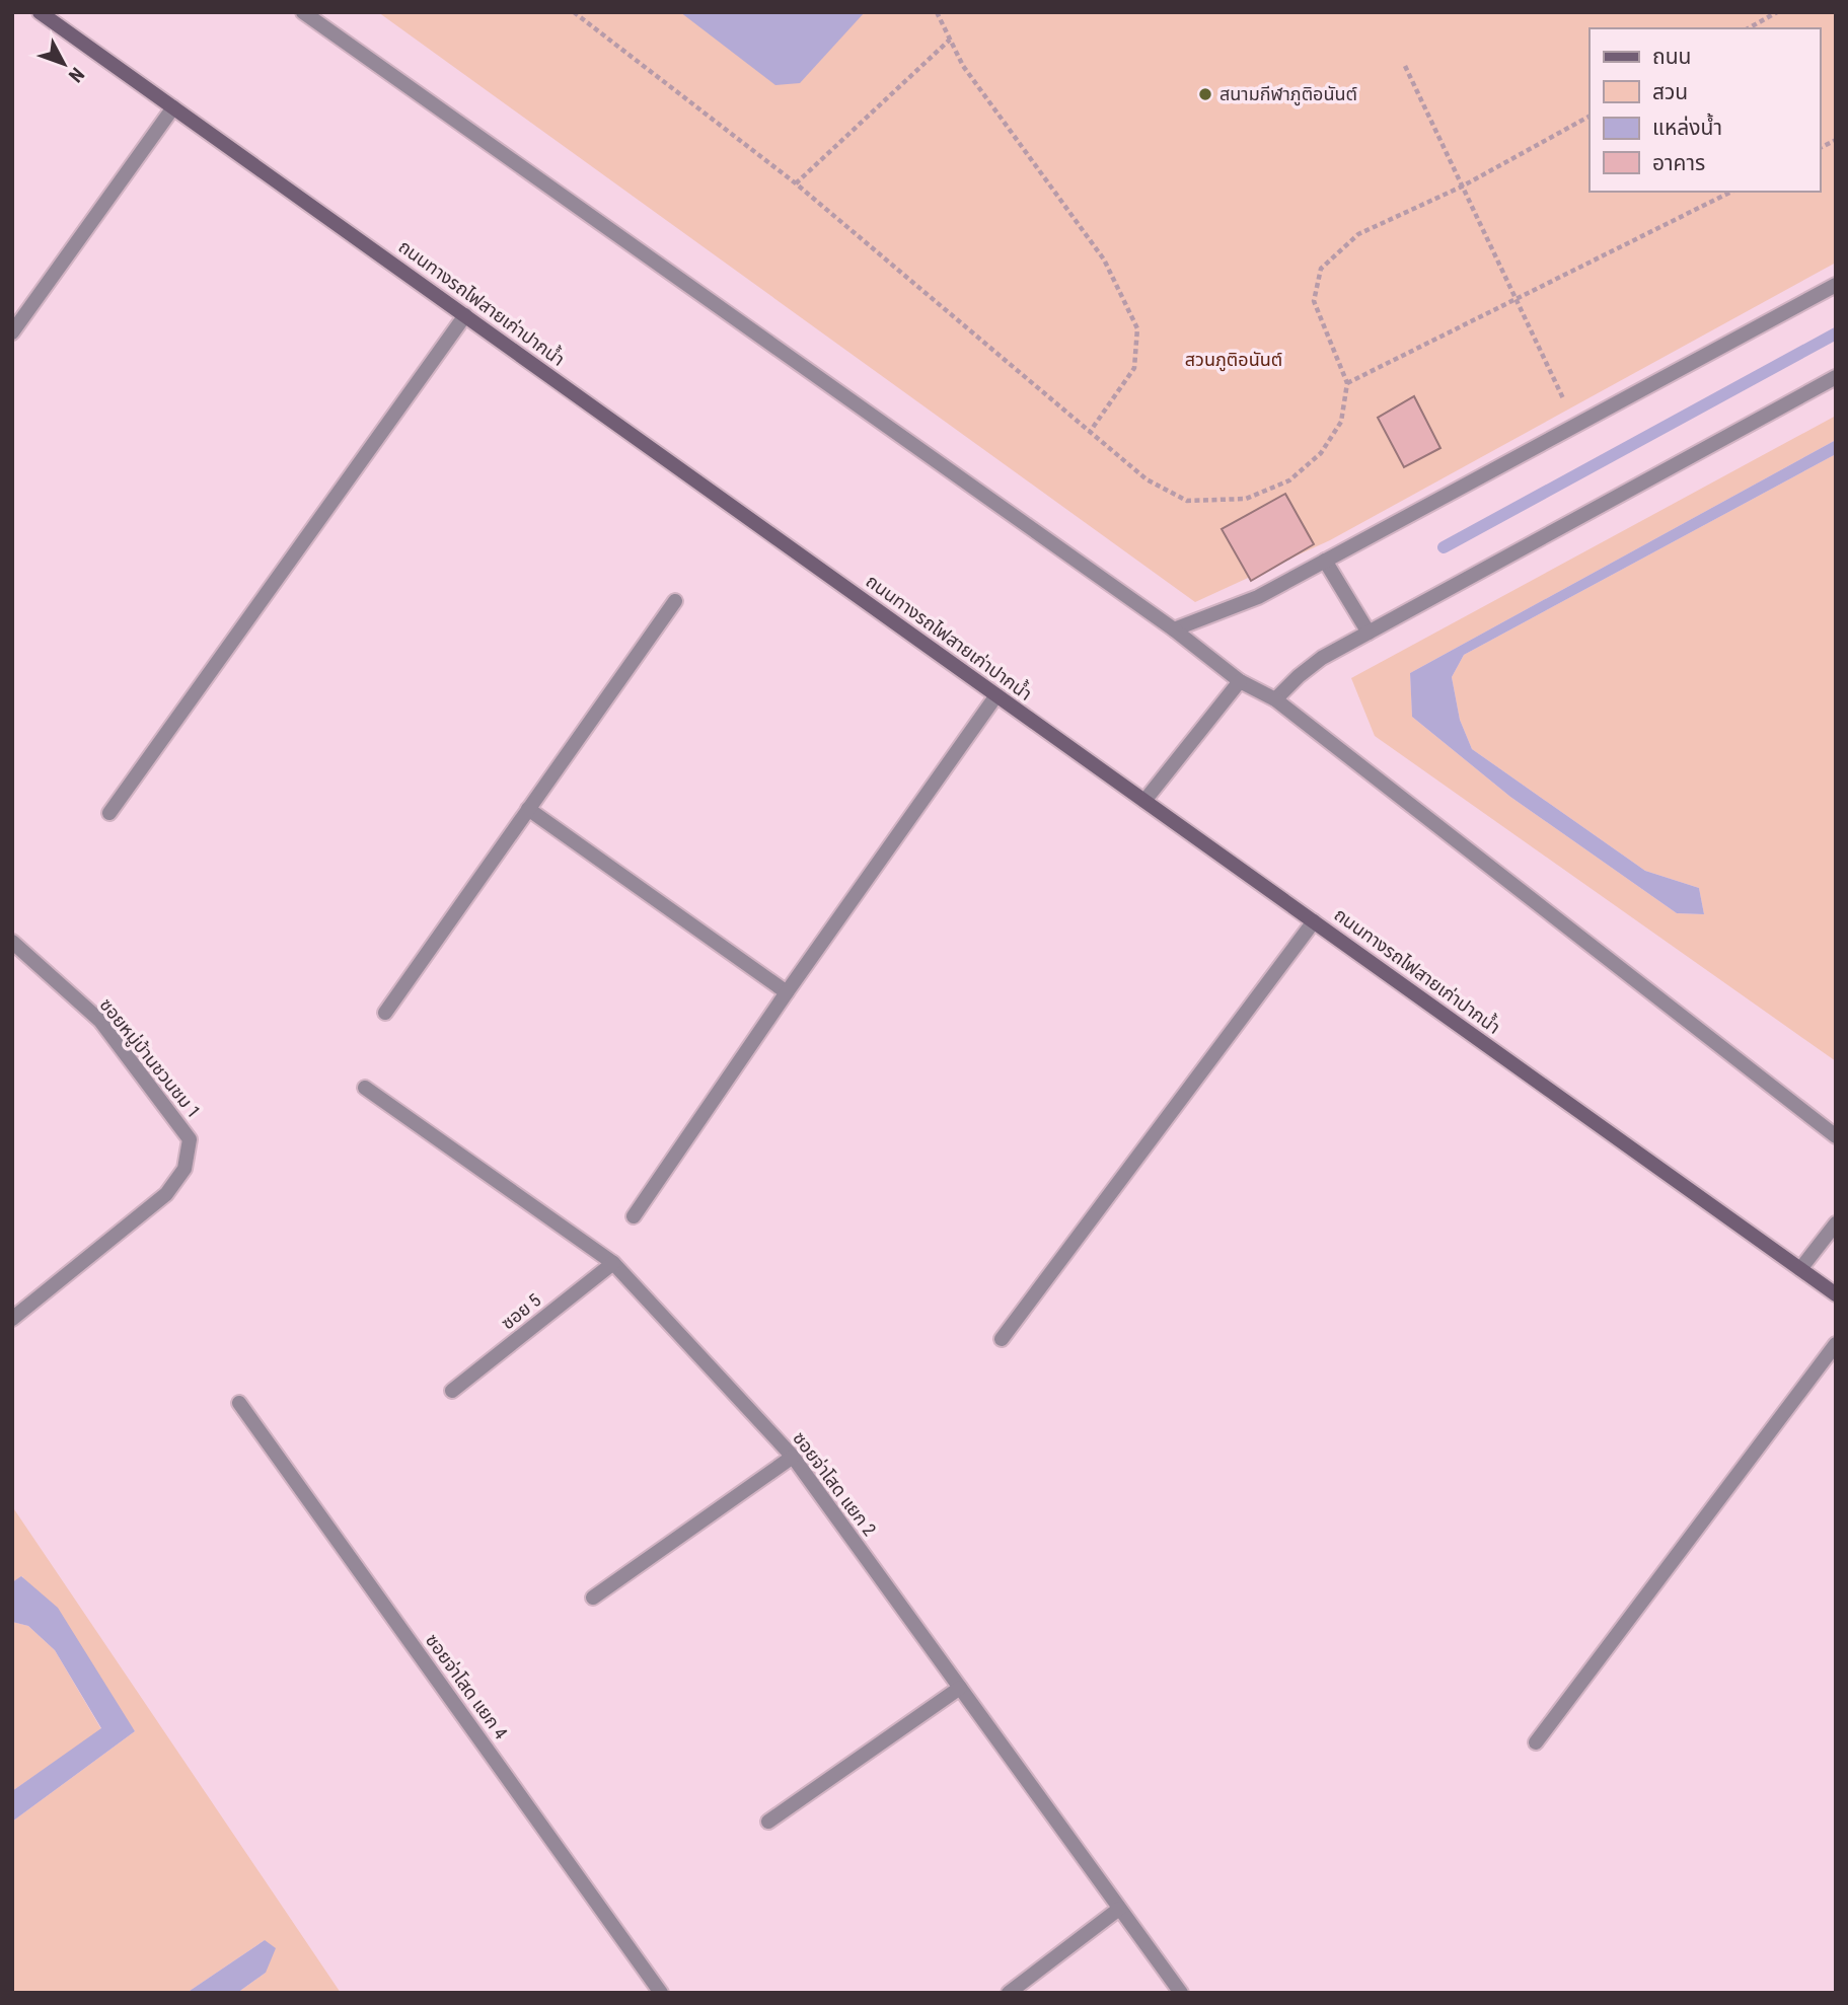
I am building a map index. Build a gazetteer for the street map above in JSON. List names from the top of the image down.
{
  "streets": {
    "main road": ["ถนนทางรถไฟสายเก่าปากน้ำ"],
    "street": [
      "ซอยหมู่บ้านชวนชม 1",
      "ซอย 5",
      "ซอยจ่าโสด แยก 2",
      "ซอยจ่าโสด แยก 4"
    ]
  },
  "crossings": [
    ["ซอย 5", "ซอยจ่าโสด แยก 2"]
  ],
  "parks": ["สวนภูติอนันต์"],
  "places": ["สนามกีฬาภูติอนันต์"],
  "legend": [
    "ถนน",
    "สวน",
    "แหล่งน้ำ",
    "อาคาร"
  ],
  "north": "bottom right"
}
